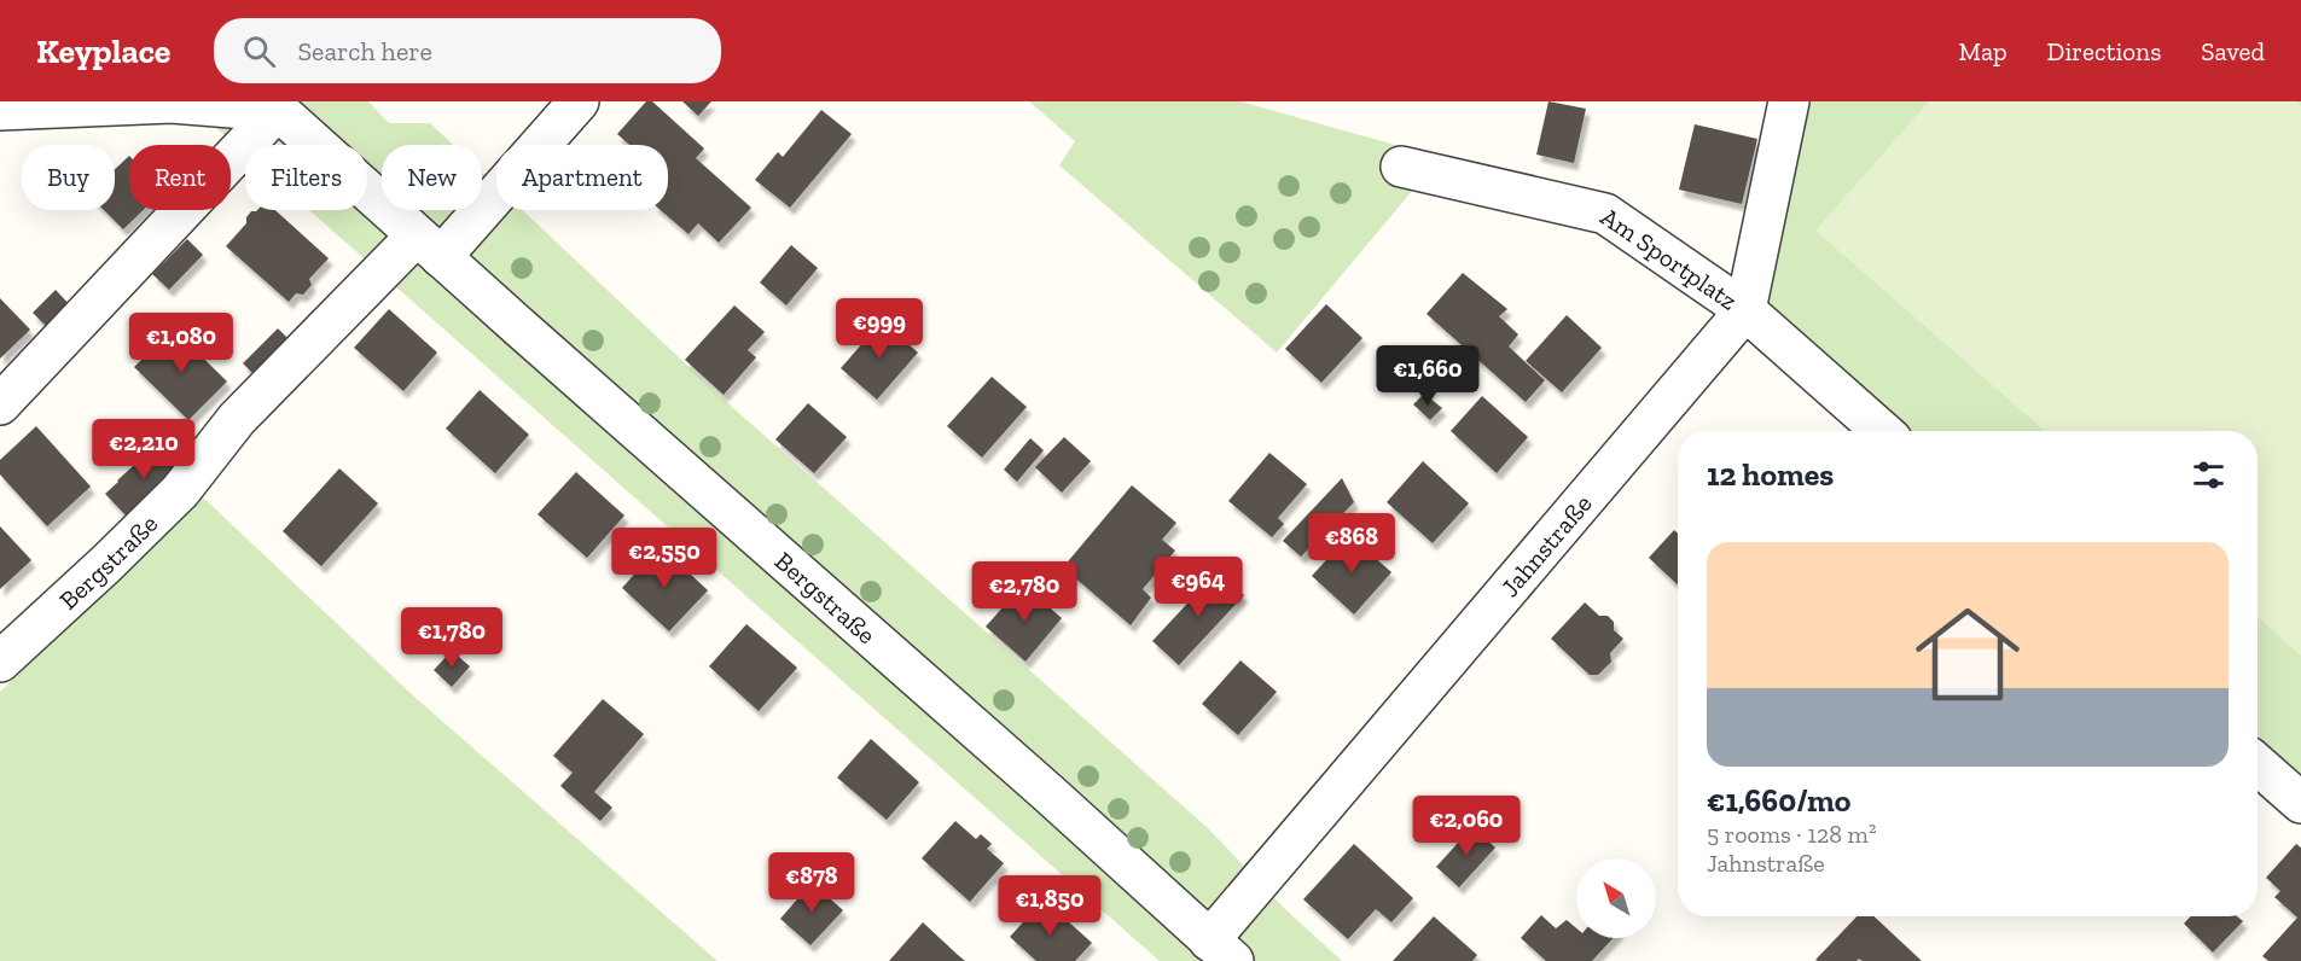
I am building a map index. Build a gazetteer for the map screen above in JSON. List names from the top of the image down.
{
  "streets": {
    "street": ["Am Sportplatz", "Jahnstraße", "Bergstraße"]
  },
  "crossings": [
    ["Am Sportplatz", "Jahnstraße"],
    ["Jahnstraße", "Bergstraße"]
  ],
  "north": "top left",
  "page": {
    "header": "Keyplace",
    "search": "Search here",
    "nav": ["Map", "Directions", "Saved"],
    "chip": [
      "Buy",
      "Rent",
      "Filters",
      "New",
      "Apartment"
    ],
    "price": [
      "€999",
      "€1,080",
      "€1,660",
      "€2,210",
      "€868",
      "€2,550",
      "€964",
      "€2,780",
      "€1,780",
      "€2,060",
      "€878",
      "€1,850"
    ],
    "heading": "12 homes",
    "list": [
      {
        "name": "€1,660/mo",
        "note": "5 rooms · 128 m² · Jahnstraße"
      }
    ]
  }
}
